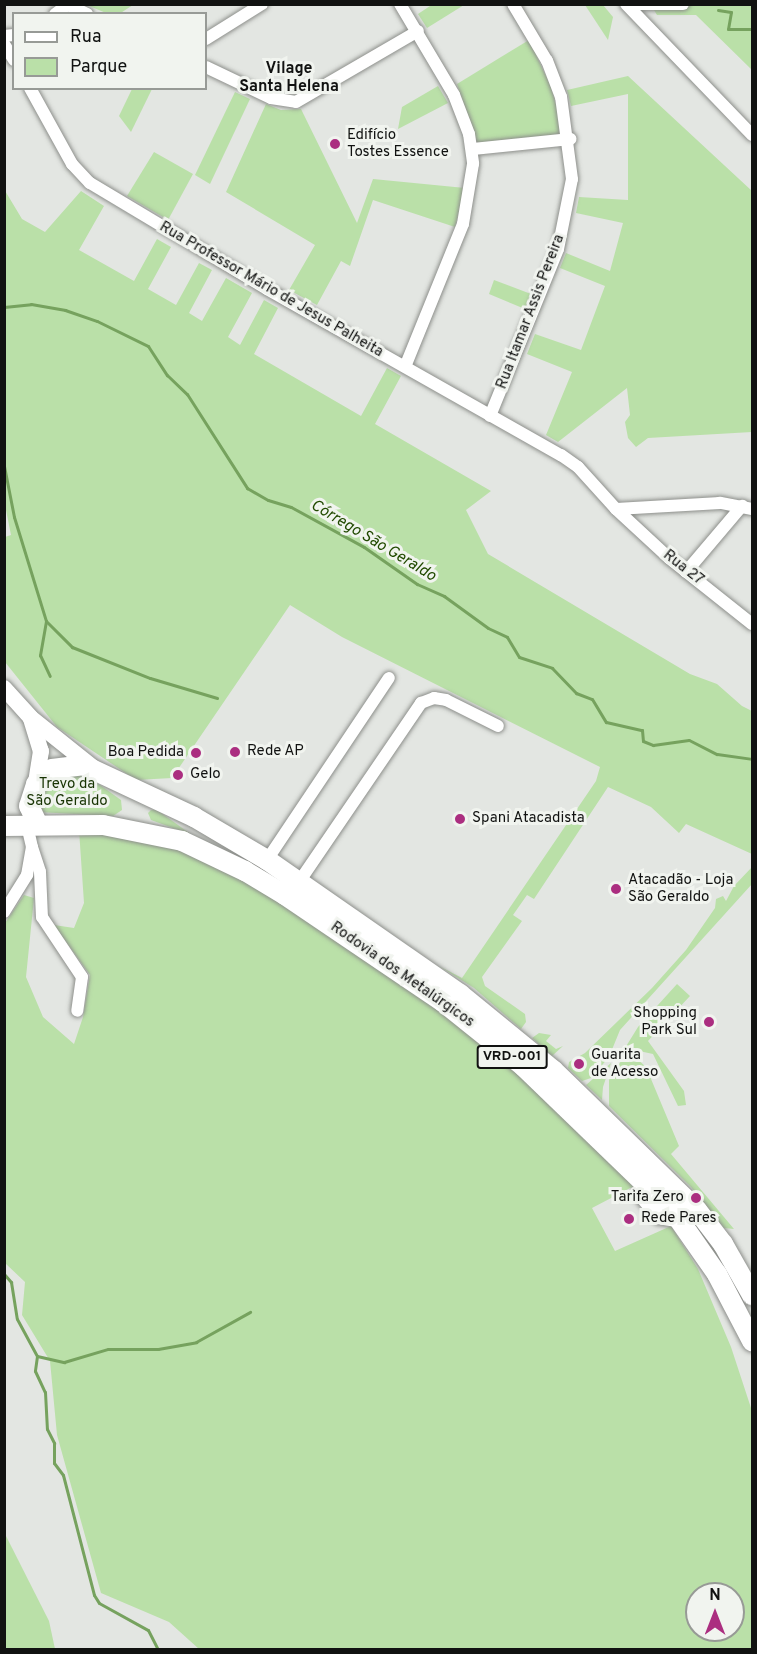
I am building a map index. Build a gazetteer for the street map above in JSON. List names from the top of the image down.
{
  "streets": {
    "main road": ["Rodovia dos Metalúrgicos", "VRD-001"],
    "street": ["Rua Professor Mário de Jesus Palheita", "Rua Itamar Assis Pereira", "Rua 27"]
  },
  "crossings": [
    ["Rua Professor Mário de Jesus Palheita", "Rua Itamar Assis Pereira"],
    ["Rua Professor Mário de Jesus Palheita", "Rua 27"]
  ],
  "districts": ["Vilage Santa Helena"],
  "water": ["Córrego São Geraldo"],
  "parks": ["Trevo da São Geraldo"],
  "places": [
    "Edifício Tostes Essence",
    "Rede AP",
    "Boa Pedida",
    "Gelo",
    "Spani Atacadista",
    "Atacadão - Loja São Geraldo",
    "Shopping Park Sul",
    "Guarita de Acesso",
    "Tarifa Zero",
    "Rede Pares"
  ],
  "legend": ["Rua", "Parque"],
  "north": "top"
}
